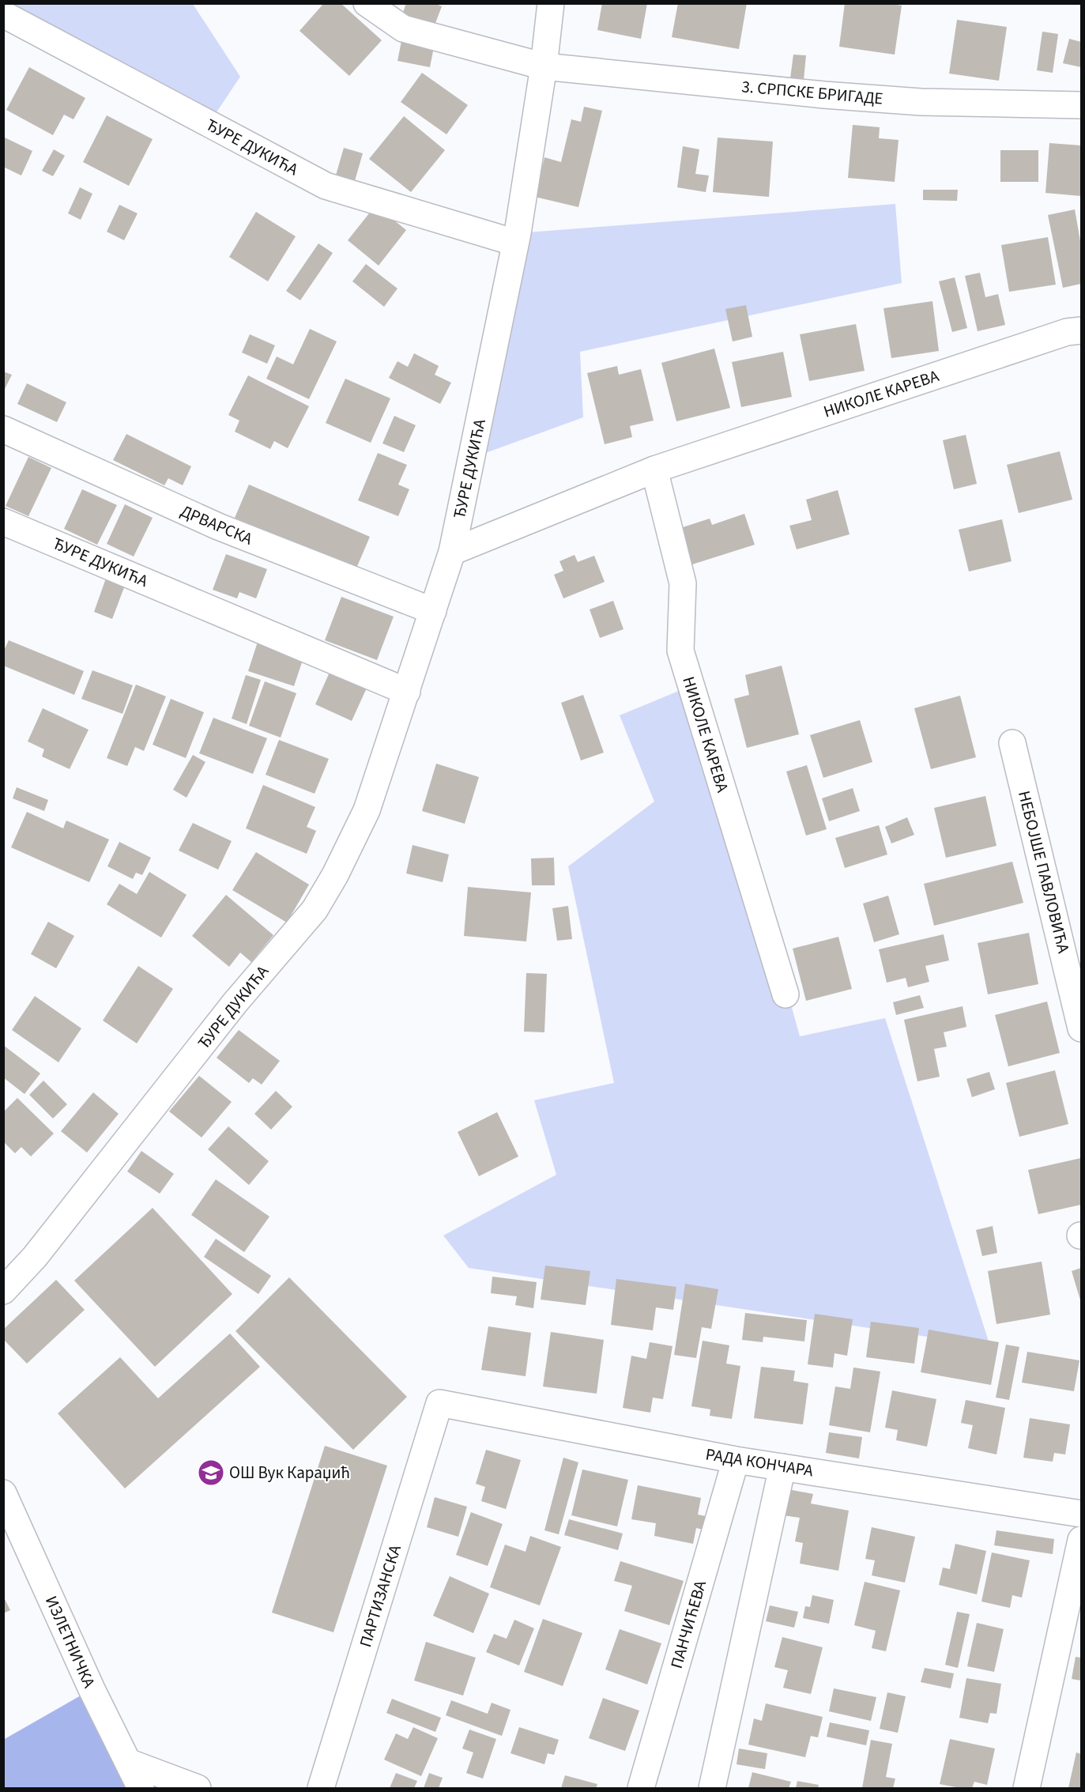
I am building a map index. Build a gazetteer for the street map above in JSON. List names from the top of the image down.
{
  "streets": {
    "street": [
      "3. СРПСКЕ БРИГАДЕ",
      "ЂУРЕ ДУКИЋА",
      "НИКОЛЕ КАРЕВА",
      "ДРВАРСКА",
      "НЕБОЈШЕ ПАВЛОВИЋА",
      "РАДА КОНЧАРА",
      "ПАРТИЗАНСКА",
      "ПАНЧИЋЕВА",
      "ИЗЛЕТНИЧКА"
    ]
  },
  "crossings": [
    ["3. СРПСКЕ БРИГАДЕ", "ЂУРЕ ДУКИЋА"],
    ["ЂУРЕ ДУКИЋА", "НИКОЛЕ КАРЕВА"],
    ["ЂУРЕ ДУКИЋА", "ДРВАРСКА"],
    ["РАДА КОНЧАРА", "ПАРТИЗАНСКА"],
    ["РАДА КОНЧАРА", "ПАНЧИЋЕВА"]
  ],
  "places": {
    "school or university": ["ОШ Вук Караџић"]
  }
}
